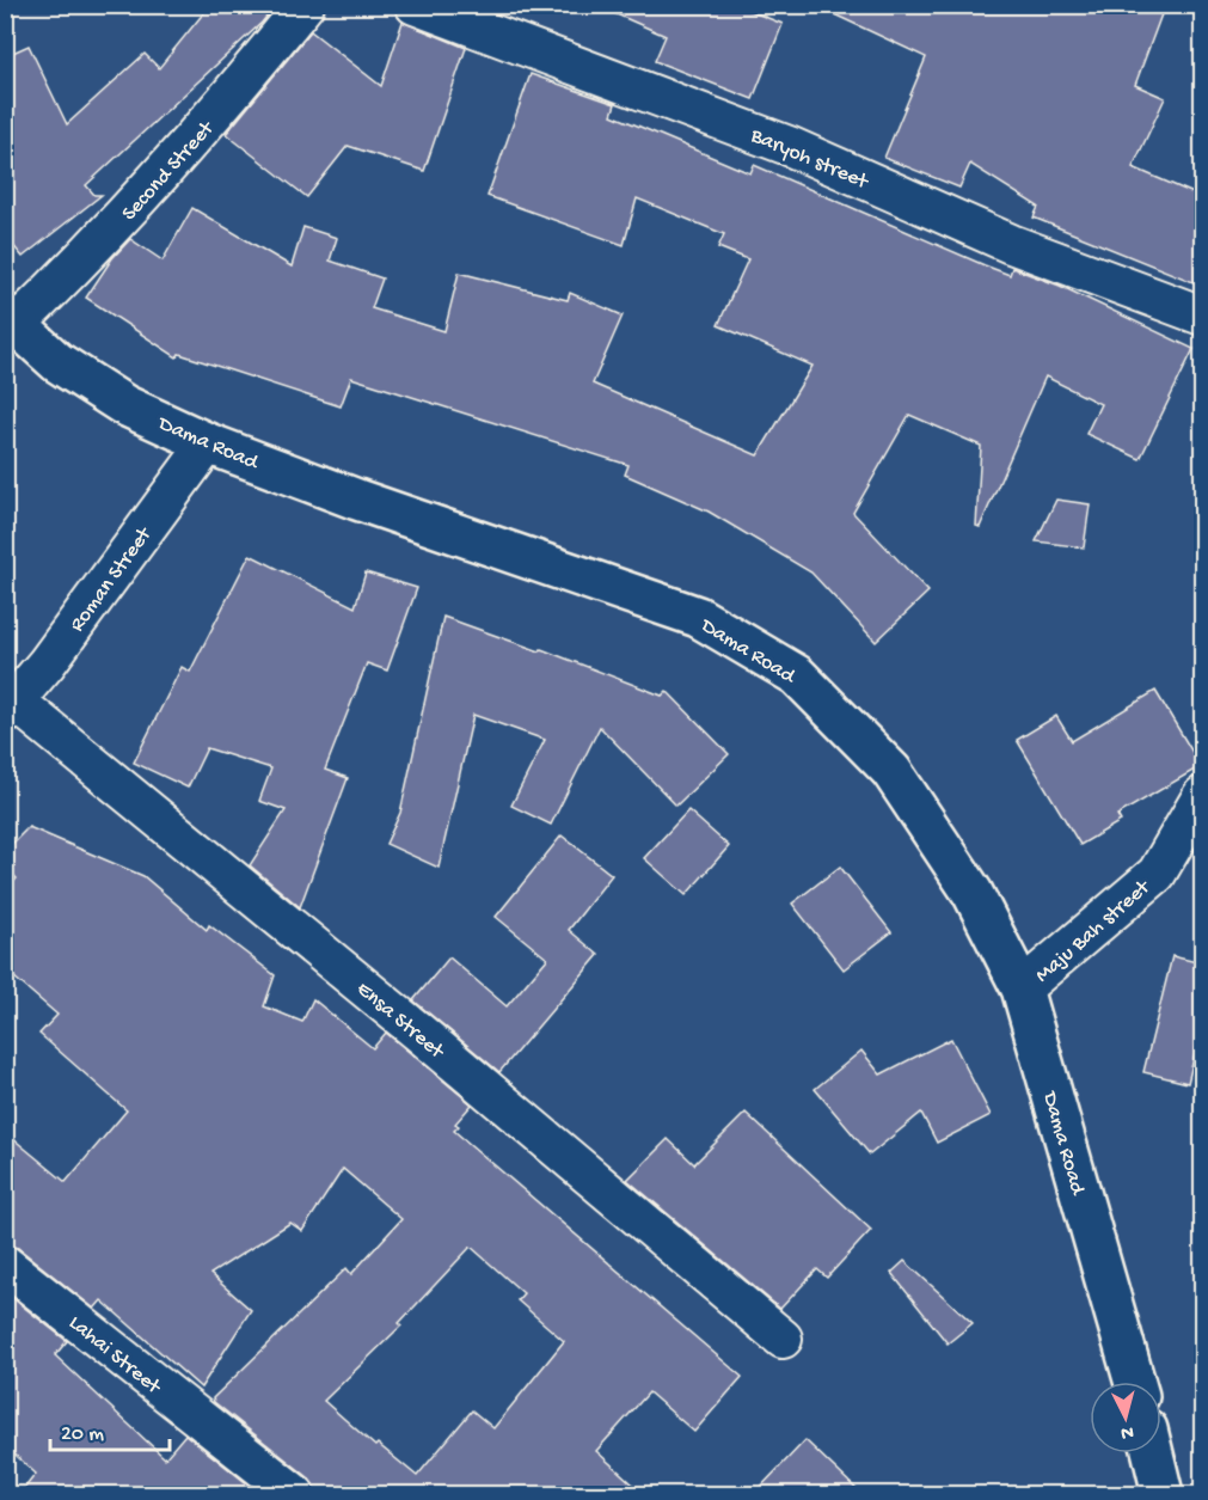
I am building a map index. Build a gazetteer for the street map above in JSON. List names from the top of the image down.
{
  "streets": {
    "highway": ["Dama Road"],
    "street": [
      "Baryoh street",
      "Second Street",
      "Roman Street",
      "Maju Bah street",
      "Ensa Street",
      "Lahai Street"
    ]
  },
  "crossings": [
    ["Second Street", "Dama Road"],
    ["Dama Road", "Roman Street"],
    ["Dama Road", "Maju Bah street"],
    ["Roman Street", "Ensa Street"]
  ],
  "scale_bar": "20 m",
  "north": "bottom"
}
